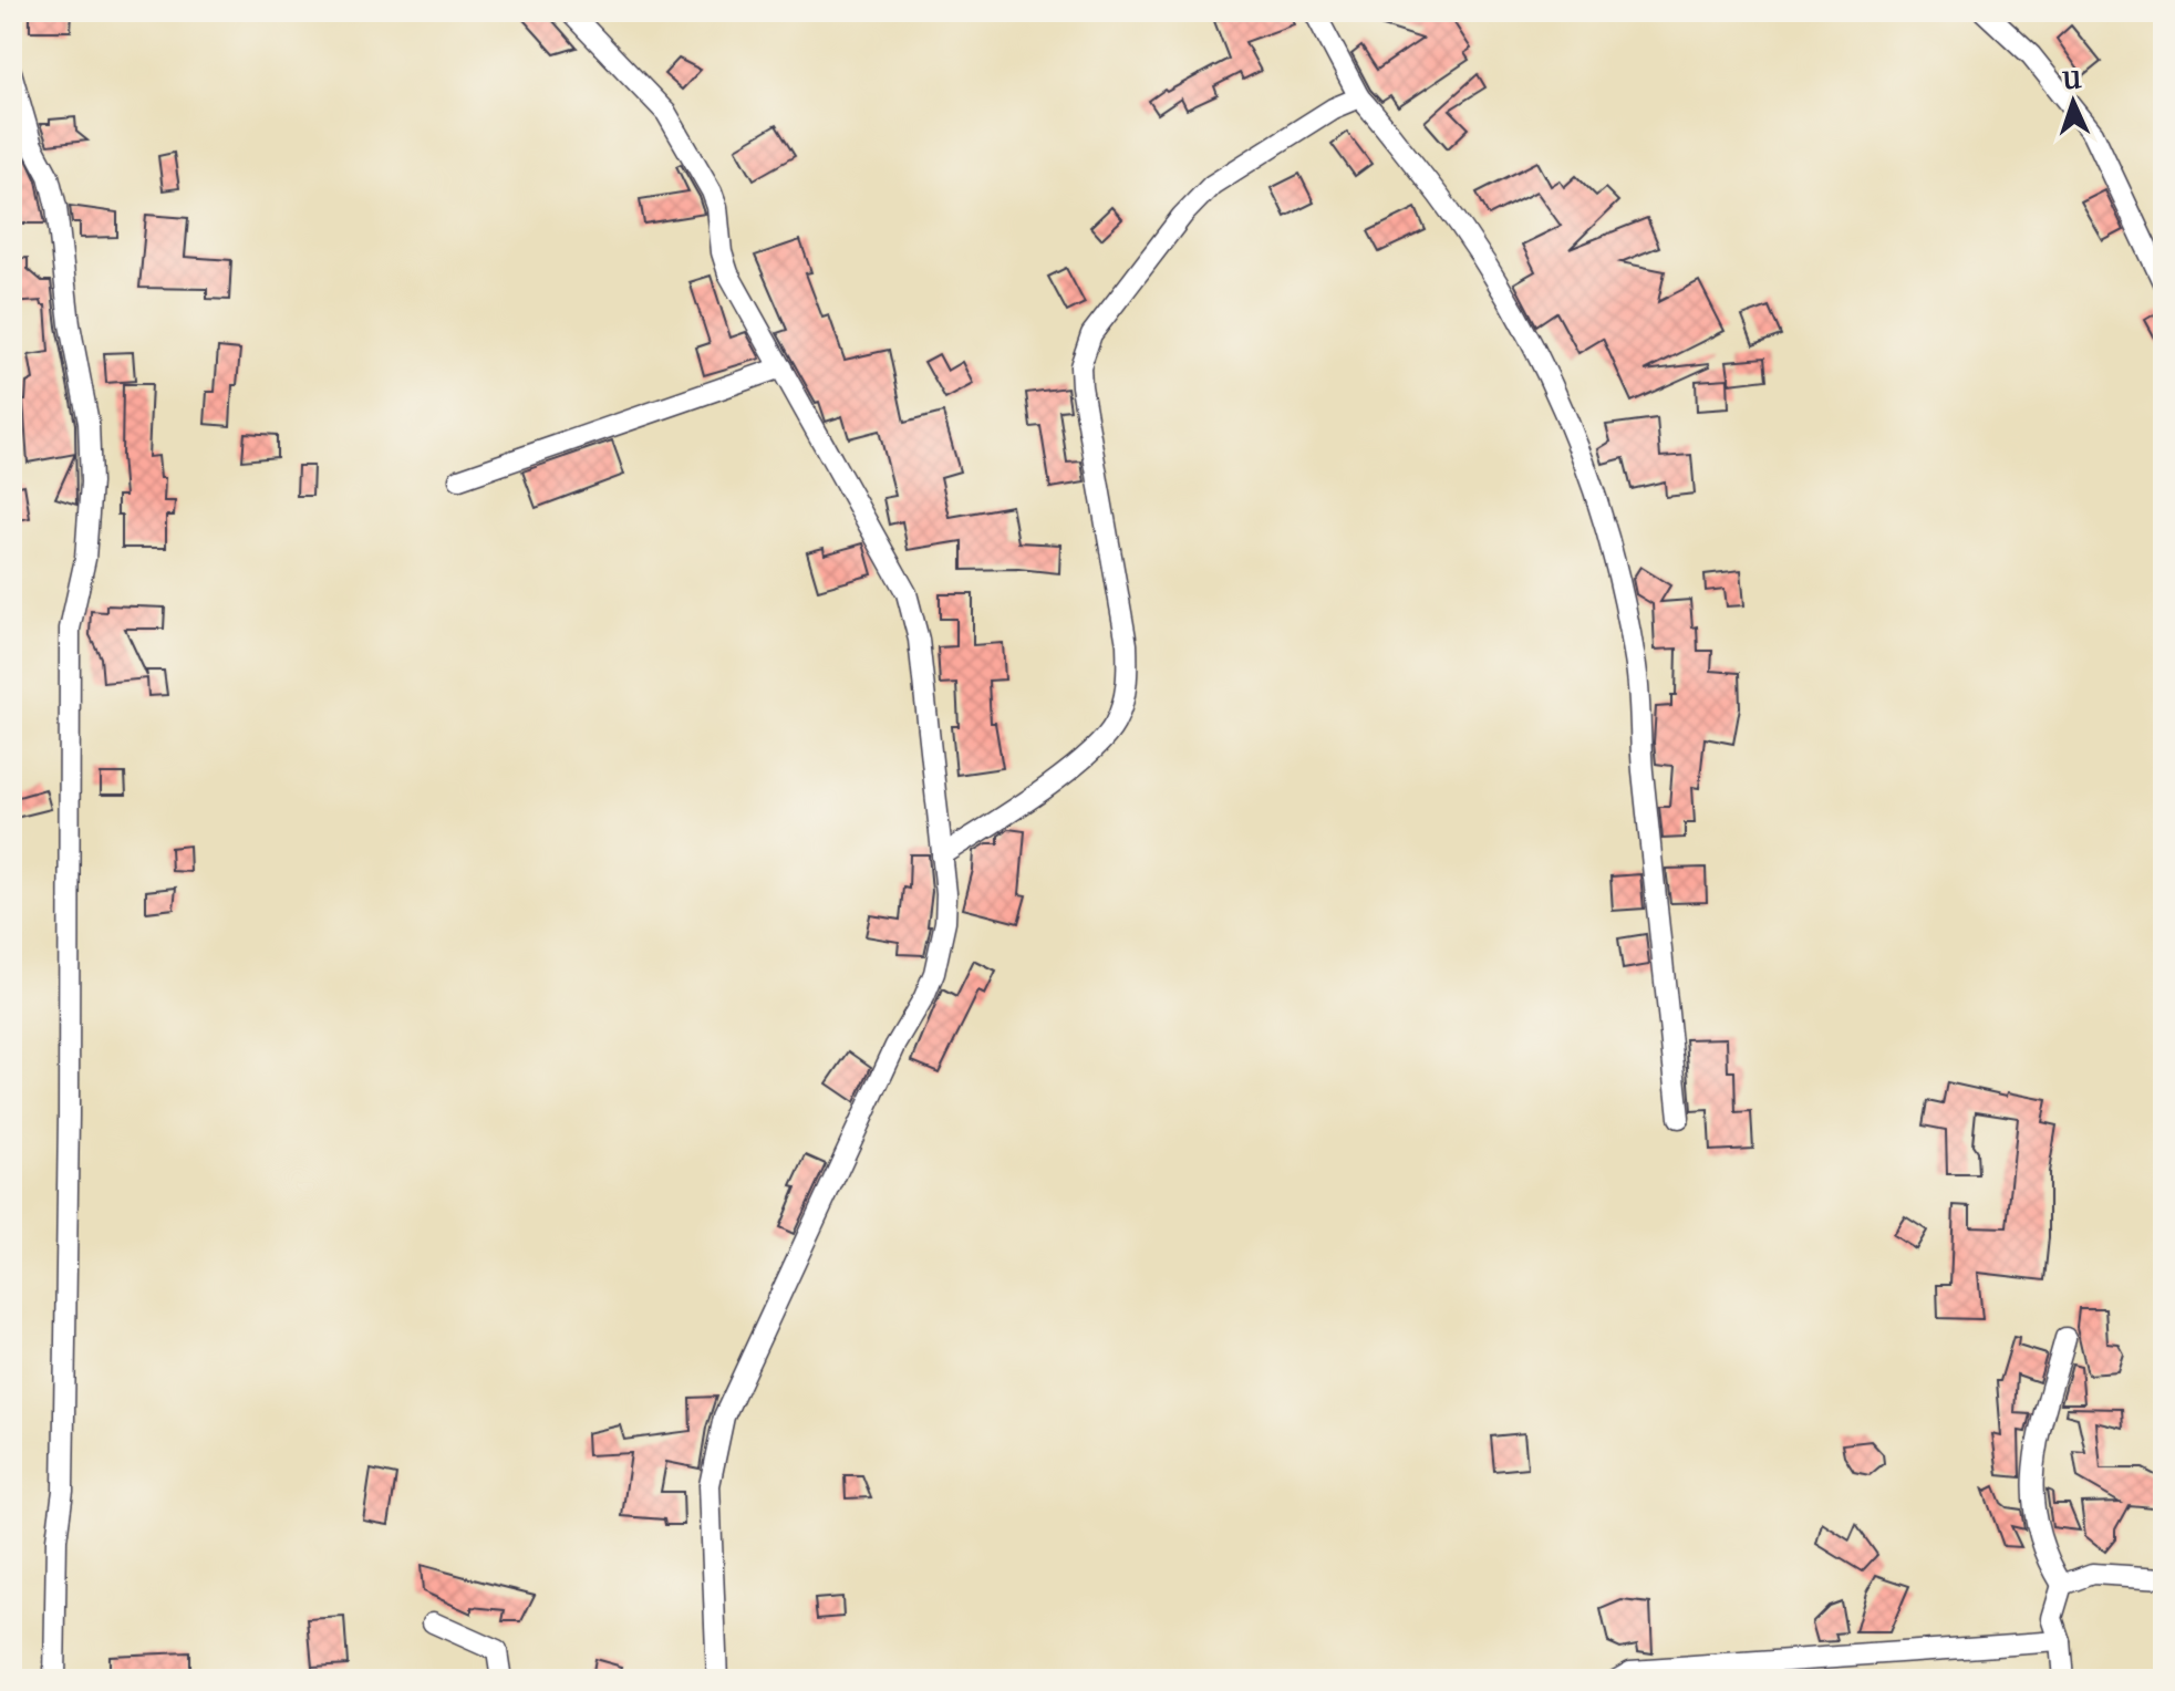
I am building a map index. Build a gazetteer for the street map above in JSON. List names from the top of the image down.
{
  "north": "top"
}
